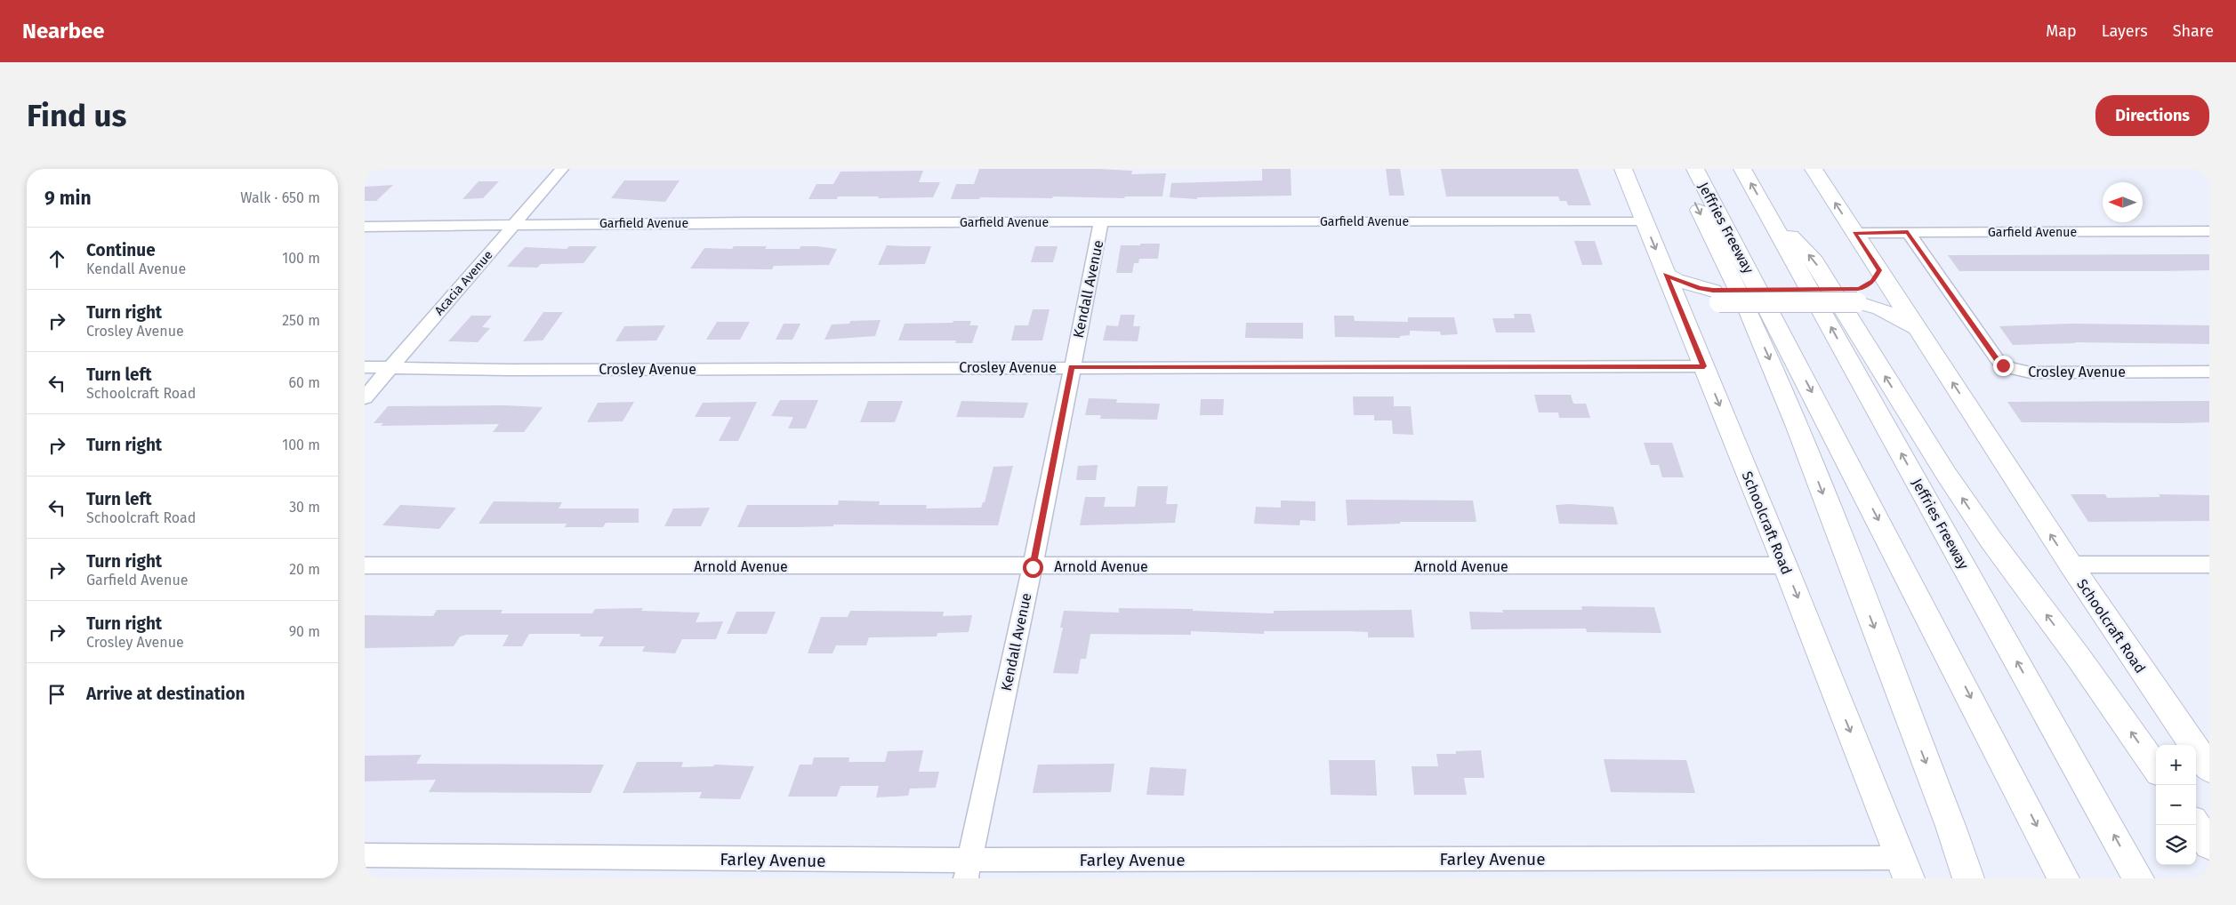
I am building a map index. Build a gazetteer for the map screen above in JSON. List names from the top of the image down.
{
  "streets": {
    "main road": ["Jeffries Freeway", "Schoolcraft Road"],
    "street": [
      "Garfield Avenue",
      "Acacia Avenue",
      "Kendall Avenue",
      "Crosley Avenue",
      "Arnold Avenue",
      "Farley Avenue"
    ]
  },
  "crossings": [
    ["Garfield Avenue", "Acacia Avenue"],
    ["Garfield Avenue", "Kendall Avenue"],
    ["Garfield Avenue", "Crosley Avenue"],
    ["Garfield Avenue", "Schoolcraft Road"],
    ["Acacia Avenue", "Crosley Avenue"],
    ["Kendall Avenue", "Crosley Avenue"],
    ["Kendall Avenue", "Arnold Avenue"],
    ["Kendall Avenue", "Farley Avenue"],
    ["Crosley Avenue", "Schoolcraft Road"],
    ["Schoolcraft Road", "Arnold Avenue"],
    ["Schoolcraft Road", "Farley Avenue"]
  ],
  "north": "left",
  "page": {
    "header": "Nearbee",
    "nav": ["Map", "Layers", "Share"],
    "buttons": "Directions",
    "title": "Find us",
    "heading": ["9 min", "Walk · 650 m"],
    "list": [
      ["Continue", "Kendall Avenue", "100 m"],
      ["Turn right", "Crosley Avenue", "250 m"],
      ["Turn left", "Schoolcraft Road", "60 m"],
      ["Turn right", "100 m"],
      ["Turn left", "Schoolcraft Road", "30 m"],
      ["Turn right", "Garfield Avenue", "20 m"],
      ["Turn right", "Crosley Avenue", "90 m"],
      "Arrive at destination"
    ],
    "map_buttons": ["+", "−"]
  }
}
